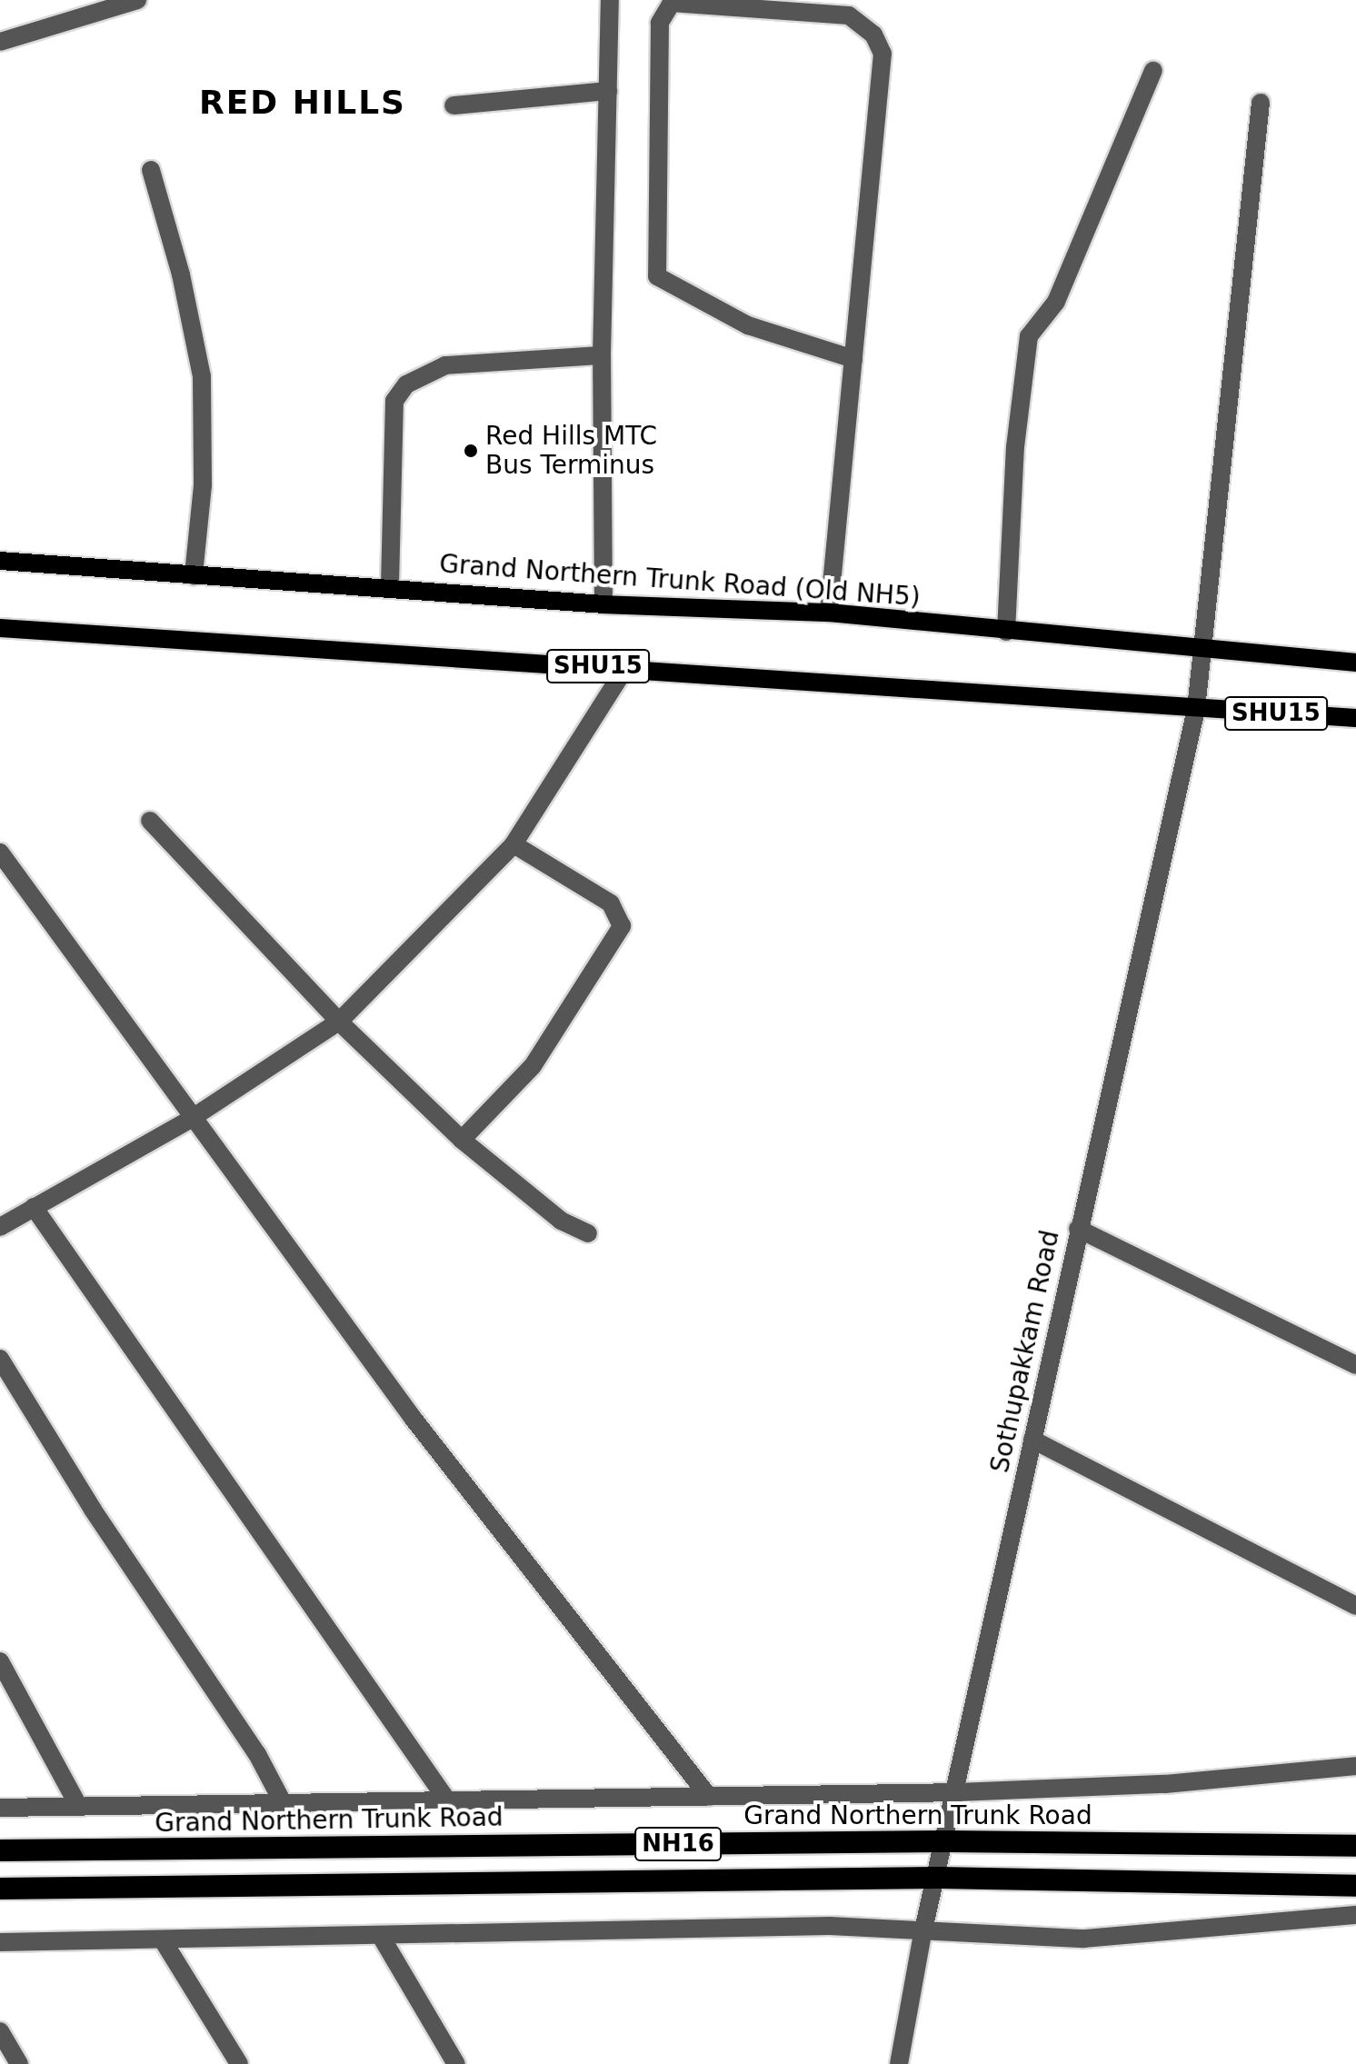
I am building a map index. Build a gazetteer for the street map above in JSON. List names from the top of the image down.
{
  "streets": {
    "highway": ["Grand Northern Trunk Road", "NH16"],
    "main road": ["Grand Northern Trunk Road (Old NH5)", "SHU15"],
    "street": ["Sothupakkam Road"]
  },
  "crossings": [
    ["Grand Northern Trunk Road (Old NH5)", "Sothupakkam Road"],
    ["SHU15", "Sothupakkam Road"],
    ["Sothupakkam Road", "Grand Northern Trunk Road"],
    ["Sothupakkam Road", "NH16"]
  ],
  "districts": ["RED HILLS"],
  "places": ["Red Hills MTC Bus Terminus"]
}
